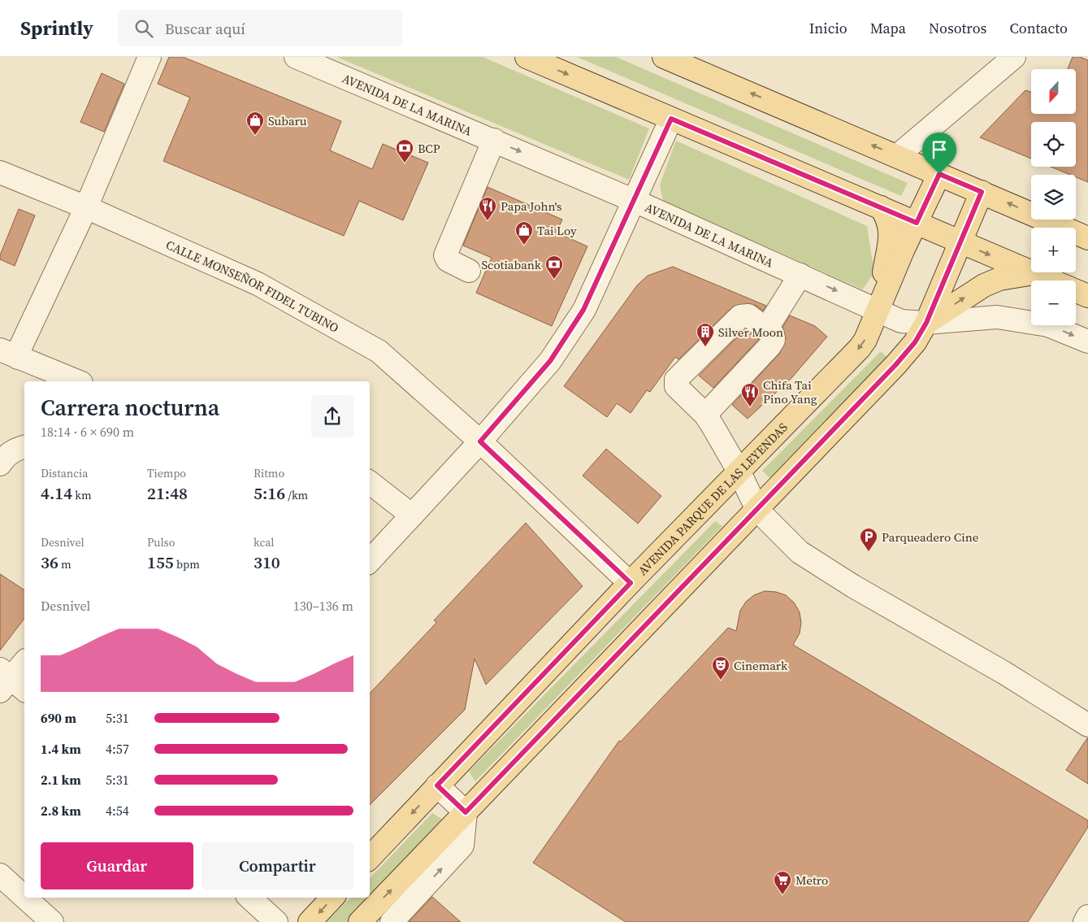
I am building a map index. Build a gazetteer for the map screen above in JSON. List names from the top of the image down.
{
  "streets": {
    "main road": ["AVENIDA PARQUE DE LAS LEYENDAS"],
    "street": ["AVENIDA DE LA MARINA", "CALLE MONSEÑOR FIDEL TUBINO"]
  },
  "crossings": [
    ["AVENIDA DE LA MARINA", "AVENIDA PARQUE DE LAS LEYENDAS"],
    ["CALLE MONSEÑOR FIDEL TUBINO", "AVENIDA PARQUE DE LAS LEYENDAS"]
  ],
  "one_way": ["AVENIDA DE LA MARINA"],
  "places": {
    "shop": ["Subaru", "Tai Loy"],
    "bank": ["BCP", "Scotiabank"],
    "restaurant": ["Papa John's", "Chifa Tai Pino Yang"],
    "building": ["Silver Moon"],
    "parking": ["Parqueadero Cine"],
    "theatre": ["Cinemark"],
    "supermarket": ["Metro"]
  },
  "north": "bottom",
  "page": {
    "header": "Sprintly",
    "search": "Buscar aquí",
    "nav": [
      "Inicio",
      "Mapa",
      "Nosotros",
      "Contacto"
    ],
    "map_buttons": ["+", "−"],
    "heading": ["Carrera nocturna", "18:14 · 6 × 690 m"],
    "stats": [
      ["Distancia", "4.14 km"],
      ["Tiempo", "21:48"],
      ["Ritmo", "5:16 /km"],
      ["Desnivel", "36 m"],
      ["Pulso", "155 bpm"],
      ["kcal", "310"]
    ],
    "chart": ["Desnivel", "130–136 m"],
    "list": [
      {
        "name": "690 m",
        "note": "5:31"
      },
      {
        "name": "1.4 km",
        "note": "4:57"
      },
      {
        "name": "2.1 km",
        "note": "5:31"
      },
      {
        "name": "2.8 km",
        "note": "4:54"
      }
    ],
    "buttons": ["Guardar", "Compartir"]
  }
}
